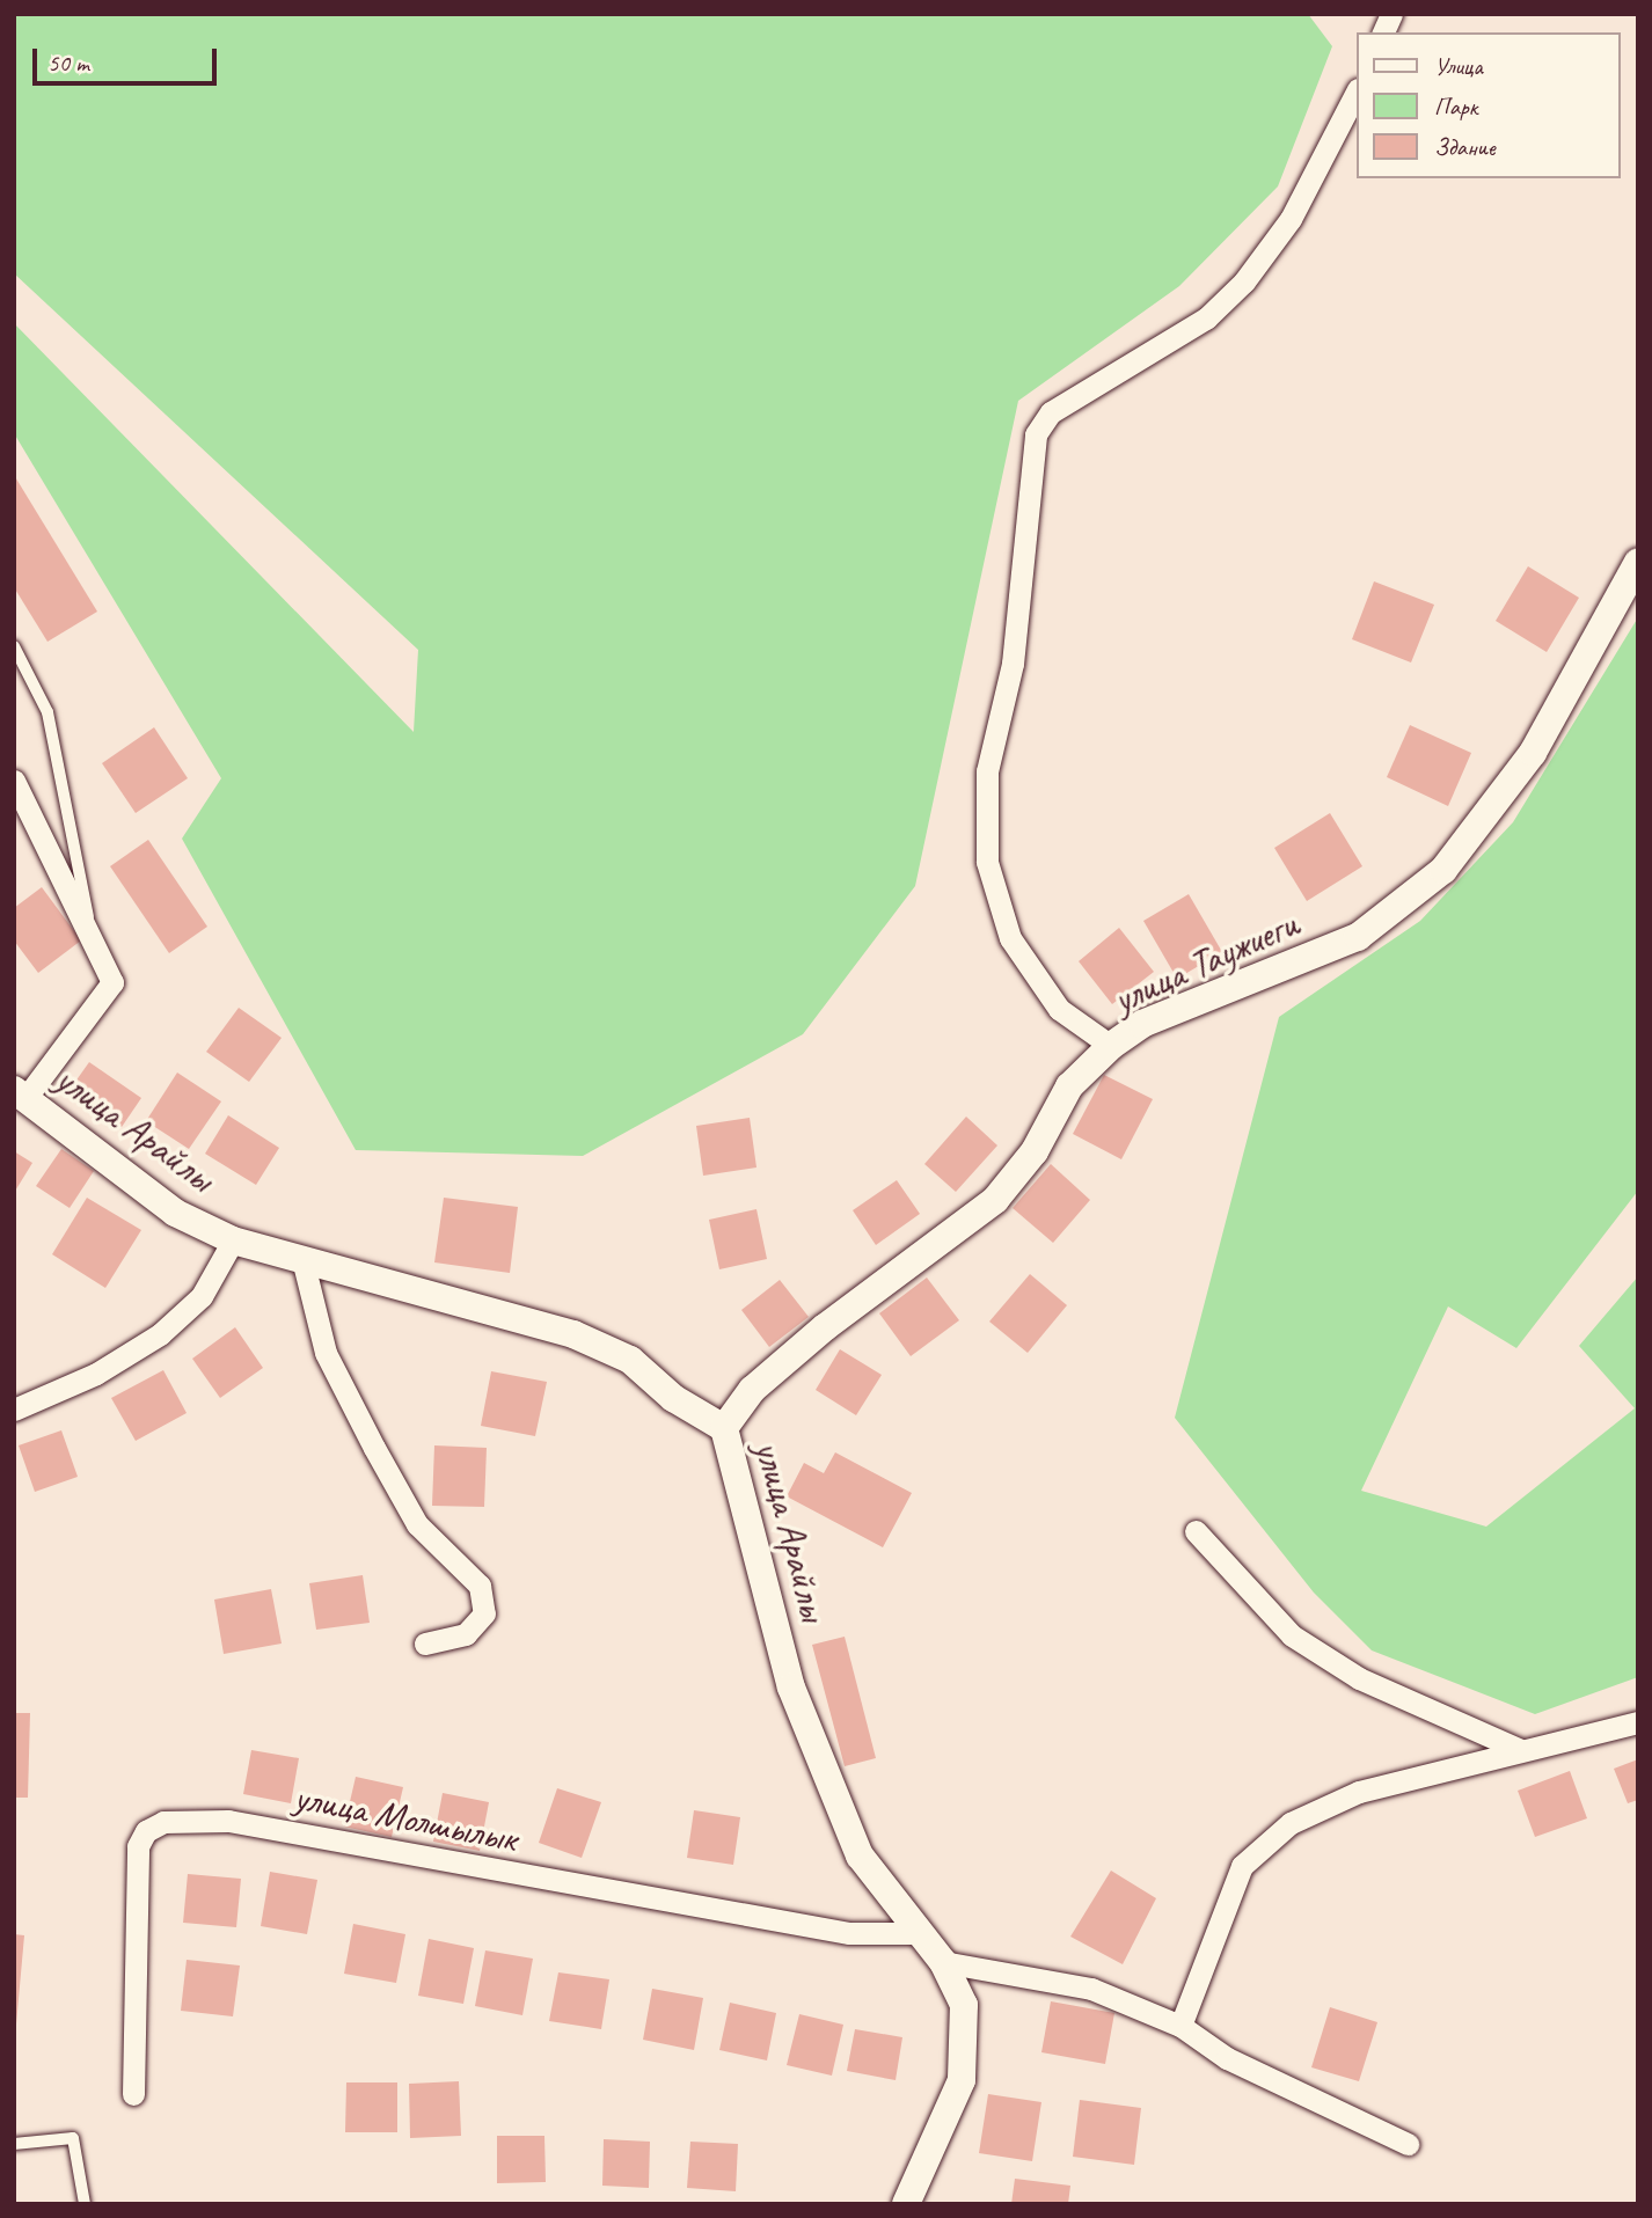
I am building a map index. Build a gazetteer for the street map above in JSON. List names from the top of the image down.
{
  "streets": {
    "street": ["улица Таужиеги", "улица Арайлы", "улица Молшылык"]
  },
  "crossings": [
    ["улица Таужиеги", "улица Арайлы"],
    ["улица Арайлы", "улица Молшылык"]
  ],
  "legend": ["Улица", "Парк", "Здание"],
  "scale_bar": "50 m"
}
